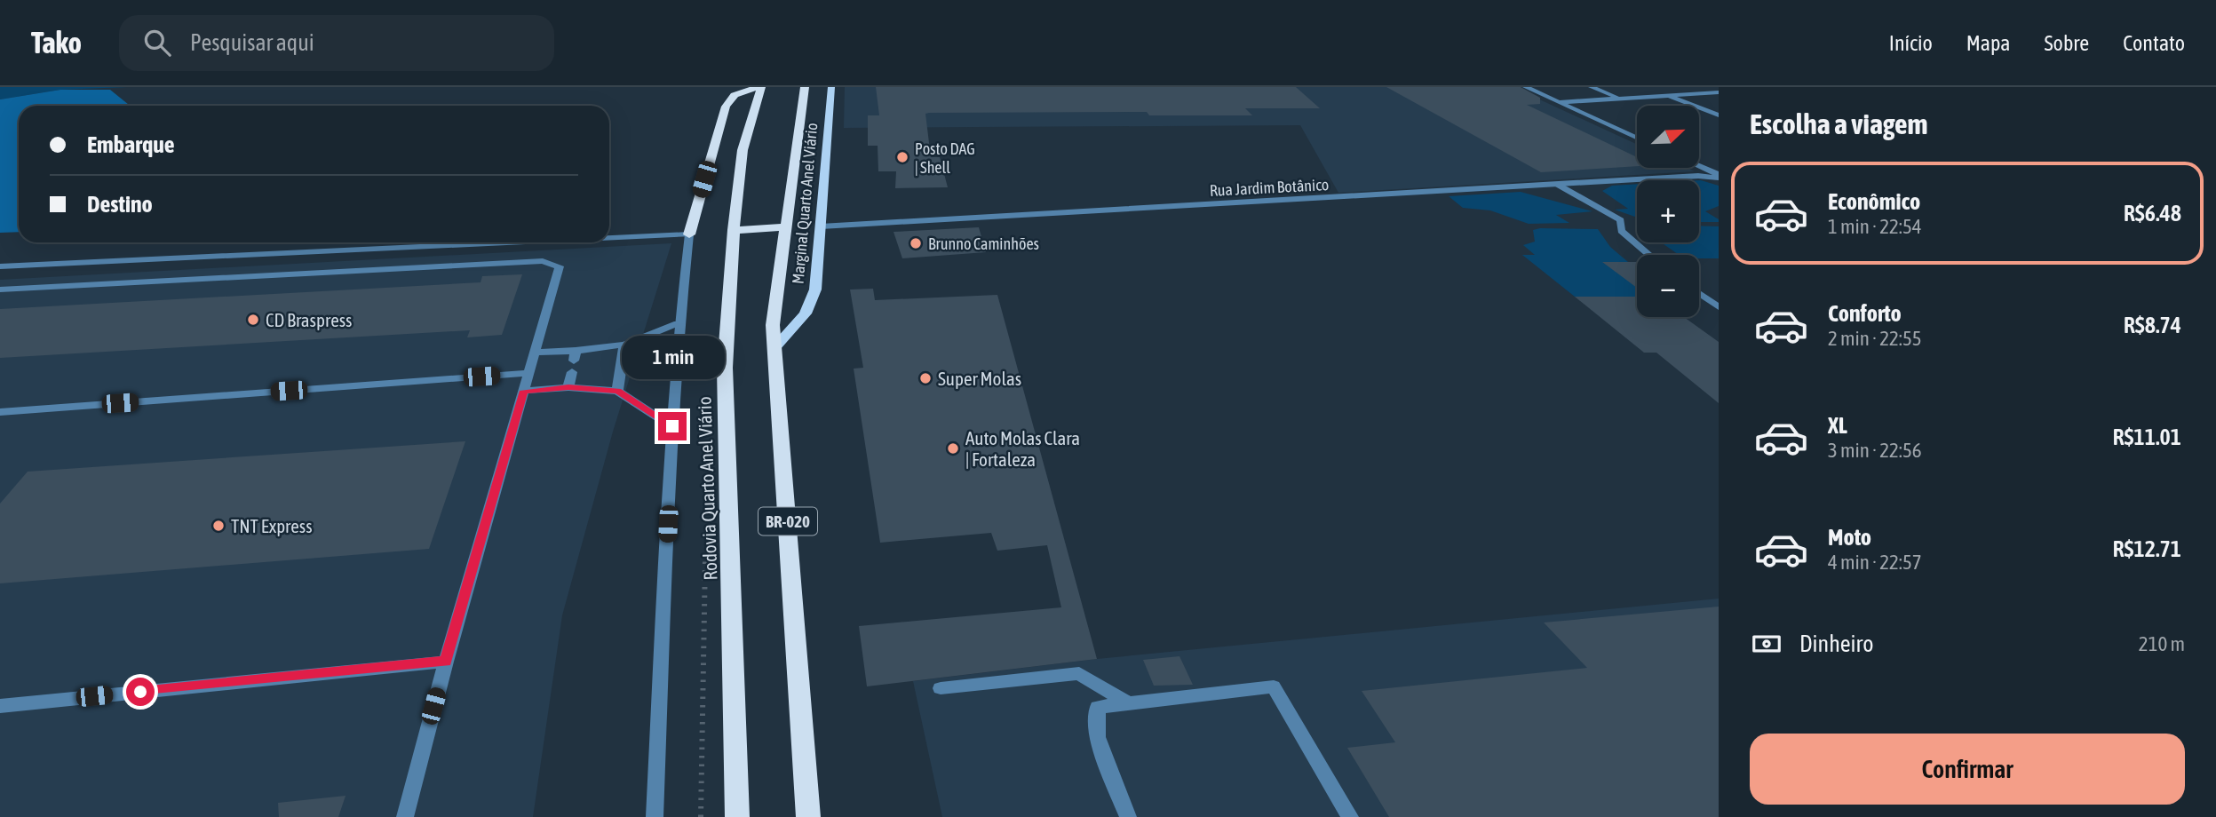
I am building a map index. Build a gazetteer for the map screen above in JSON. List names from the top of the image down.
{
  "streets": {
    "highway": ["Rodovia Quarto Anel Viário", "BR-020"],
    "main road": ["Marginal Quarto Anel Viário"],
    "street": ["Rua Jardim Botânico"]
  },
  "crossings": [
    ["Rua Jardim Botânico", "Marginal Quarto Anel Viário"],
    ["Marginal Quarto Anel Viário", "BR-020"]
  ],
  "places": [
    "Posto DAG | Shell",
    "Brunno Caminhões",
    "CD Braspress",
    "Super Molas",
    "Auto Molas Clara | Fortaleza",
    "TNT Express"
  ],
  "north": "top right",
  "page": {
    "header": "Tako",
    "search": "Pesquisar aqui",
    "nav": [
      "Início",
      "Mapa",
      "Sobre",
      "Contato"
    ],
    "heading": "Escolha a viagem",
    "map_buttons": ["+", "−"],
    "banner": ["Embarque", "Destino"],
    "list": [
      {
        "name": "Econômico",
        "note": "1 min · 22:54",
        "value": "R$6.48"
      },
      {
        "name": "Conforto",
        "note": "2 min · 22:55",
        "value": "R$8.74"
      },
      {
        "name": "XL",
        "note": "3 min · 22:56",
        "value": "R$11.01"
      },
      {
        "name": "Moto",
        "note": "4 min · 22:57",
        "value": "R$12.71"
      }
    ],
    "bubble": "1 min",
    "pay": ["Dinheiro", "210 m"],
    "buttons": "Confirmar"
  }
}
